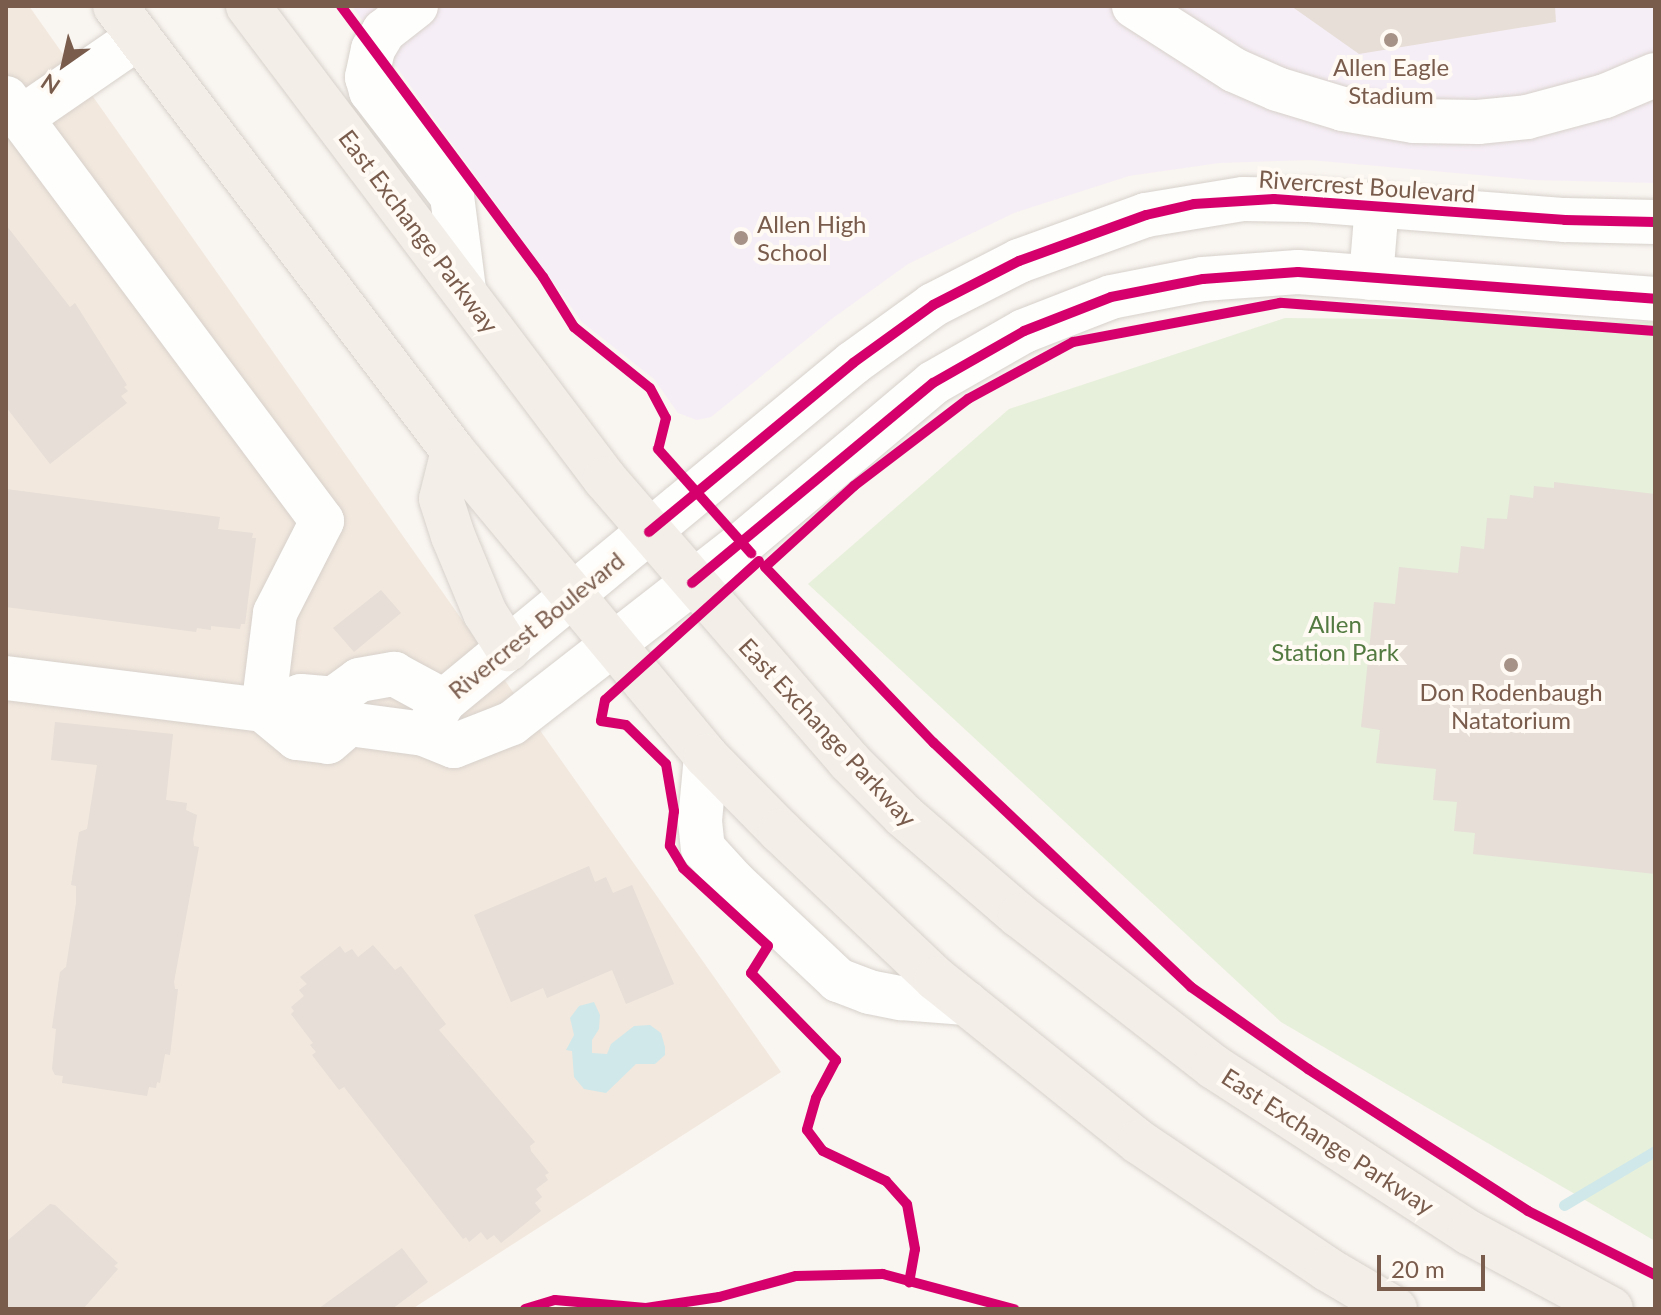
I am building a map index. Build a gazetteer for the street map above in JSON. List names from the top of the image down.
{
  "streets": {
    "main road": ["East Exchange Parkway"],
    "street": ["Rivercrest Boulevard"]
  },
  "crossings": [
    ["Rivercrest Boulevard", "East Exchange Parkway"]
  ],
  "parks": ["Allen Station Park"],
  "places": ["Allen Eagle Stadium", "Allen High School", "Don Rodenbaugh Natatorium"],
  "scale_bar": "20 m",
  "north": "bottom left"
}
